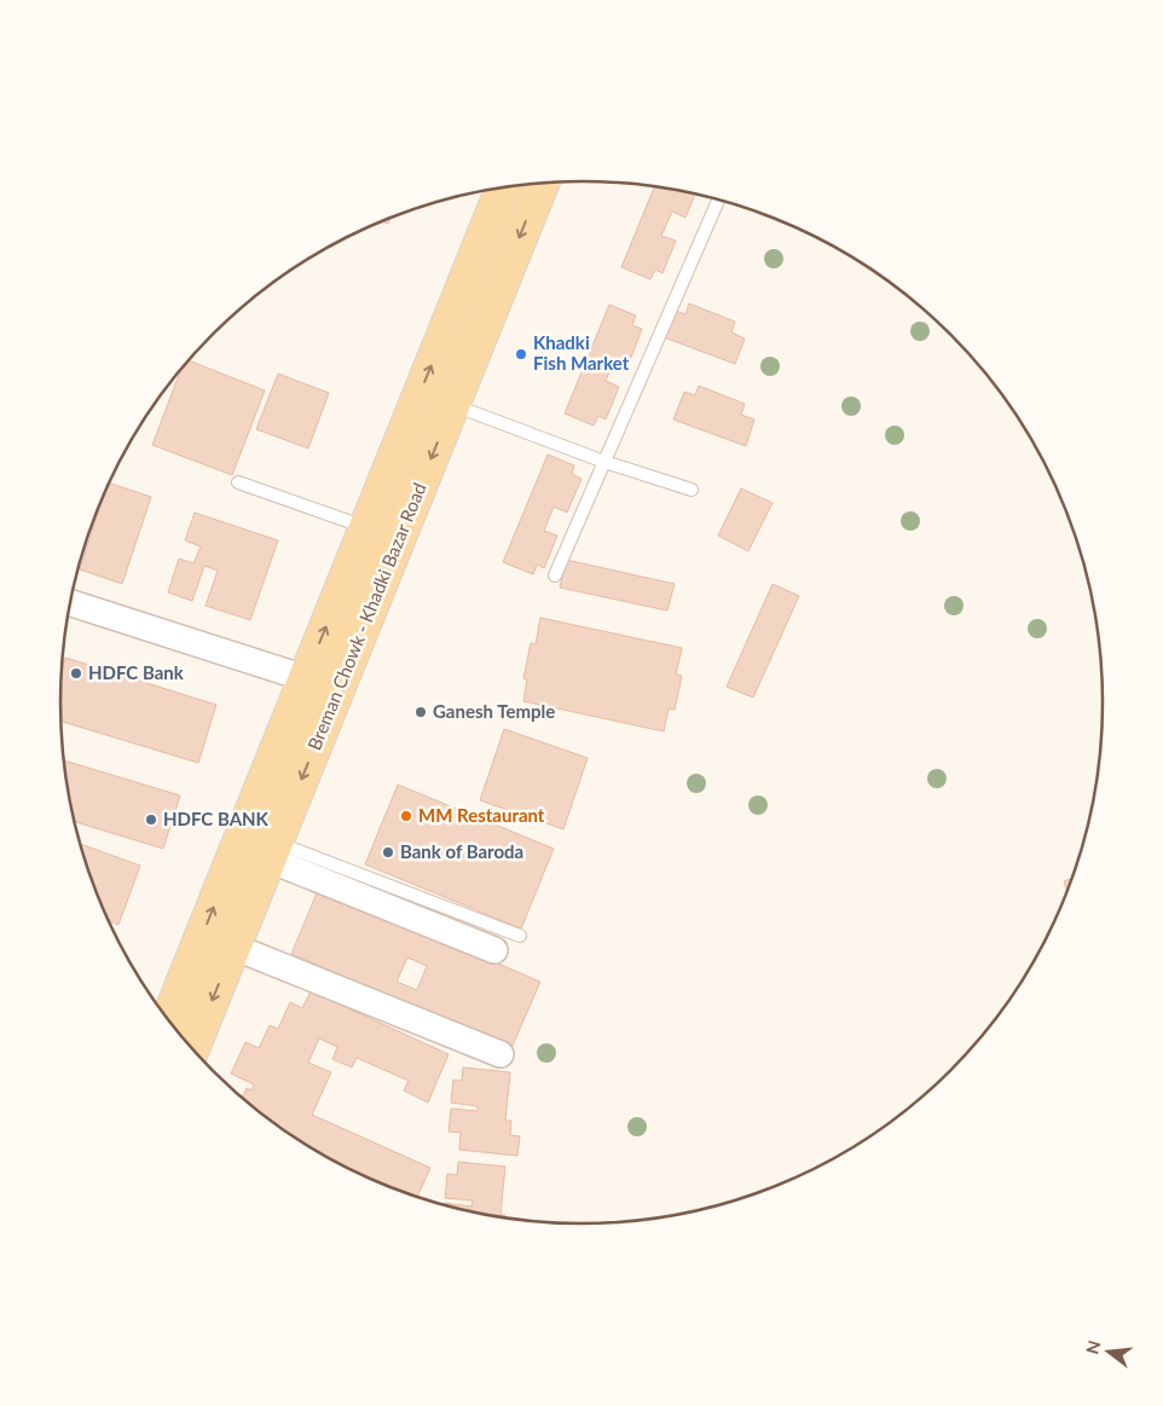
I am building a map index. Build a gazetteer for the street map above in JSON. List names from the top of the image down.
{
  "streets": {
    "main road": ["Breman Chowk - Khadki Bazar Road"]
  },
  "places": [
    "Khadki Fish Market",
    "HDFC Bank",
    "Ganesh Temple",
    "MM Restaurant",
    "HDFC BANK",
    "Bank of Baroda"
  ],
  "north": "left"
}
